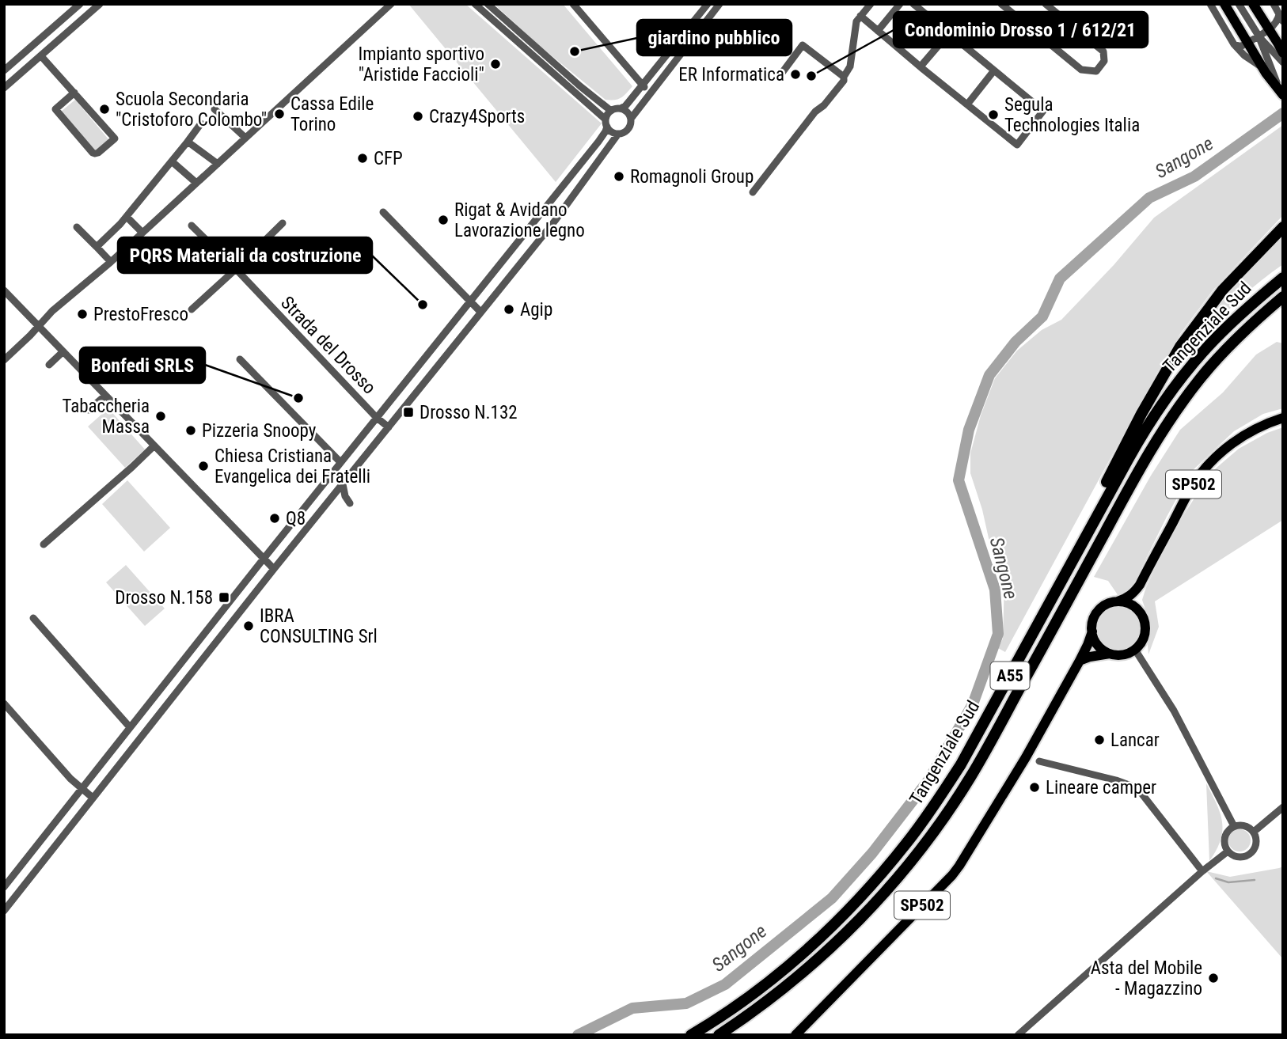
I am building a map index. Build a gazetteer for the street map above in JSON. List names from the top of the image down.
{
  "streets": {
    "highway": ["Tangenziale Sud", "A55"],
    "main road": ["SP502"],
    "street": ["Strada del Drosso"]
  },
  "water": ["Sangone"],
  "places": {
    "other": [
      "giardino pubblico",
      "Impianto sportivo \"Aristide Faccioli\"",
      "ER Informatica",
      "Condominio Drosso 1 / 612/21",
      "Scuola Secondaria \"Cristoforo Colombo\"",
      "Cassa Edile Torino",
      "Segula Technologies Italia",
      "Crazy4Sports",
      "CFP",
      "Romagnoli Group",
      "Rigat & Avidano Lavorazione legno",
      "PQRS Materiali da costruzione",
      "Agip",
      "PrestoFresco",
      "Bonfedi SRLS",
      "Tabaccheria Massa",
      "Pizzeria Snoopy",
      "Chiesa Cristiana Evangelica dei Fratelli",
      "Q8",
      "IBRA CONSULTING Srl",
      "Lancar",
      "Lineare camper",
      "Asta del Mobile - Magazzino"
    ],
    "transit": ["Drosso N.132", "Drosso N.158"]
  }
}
